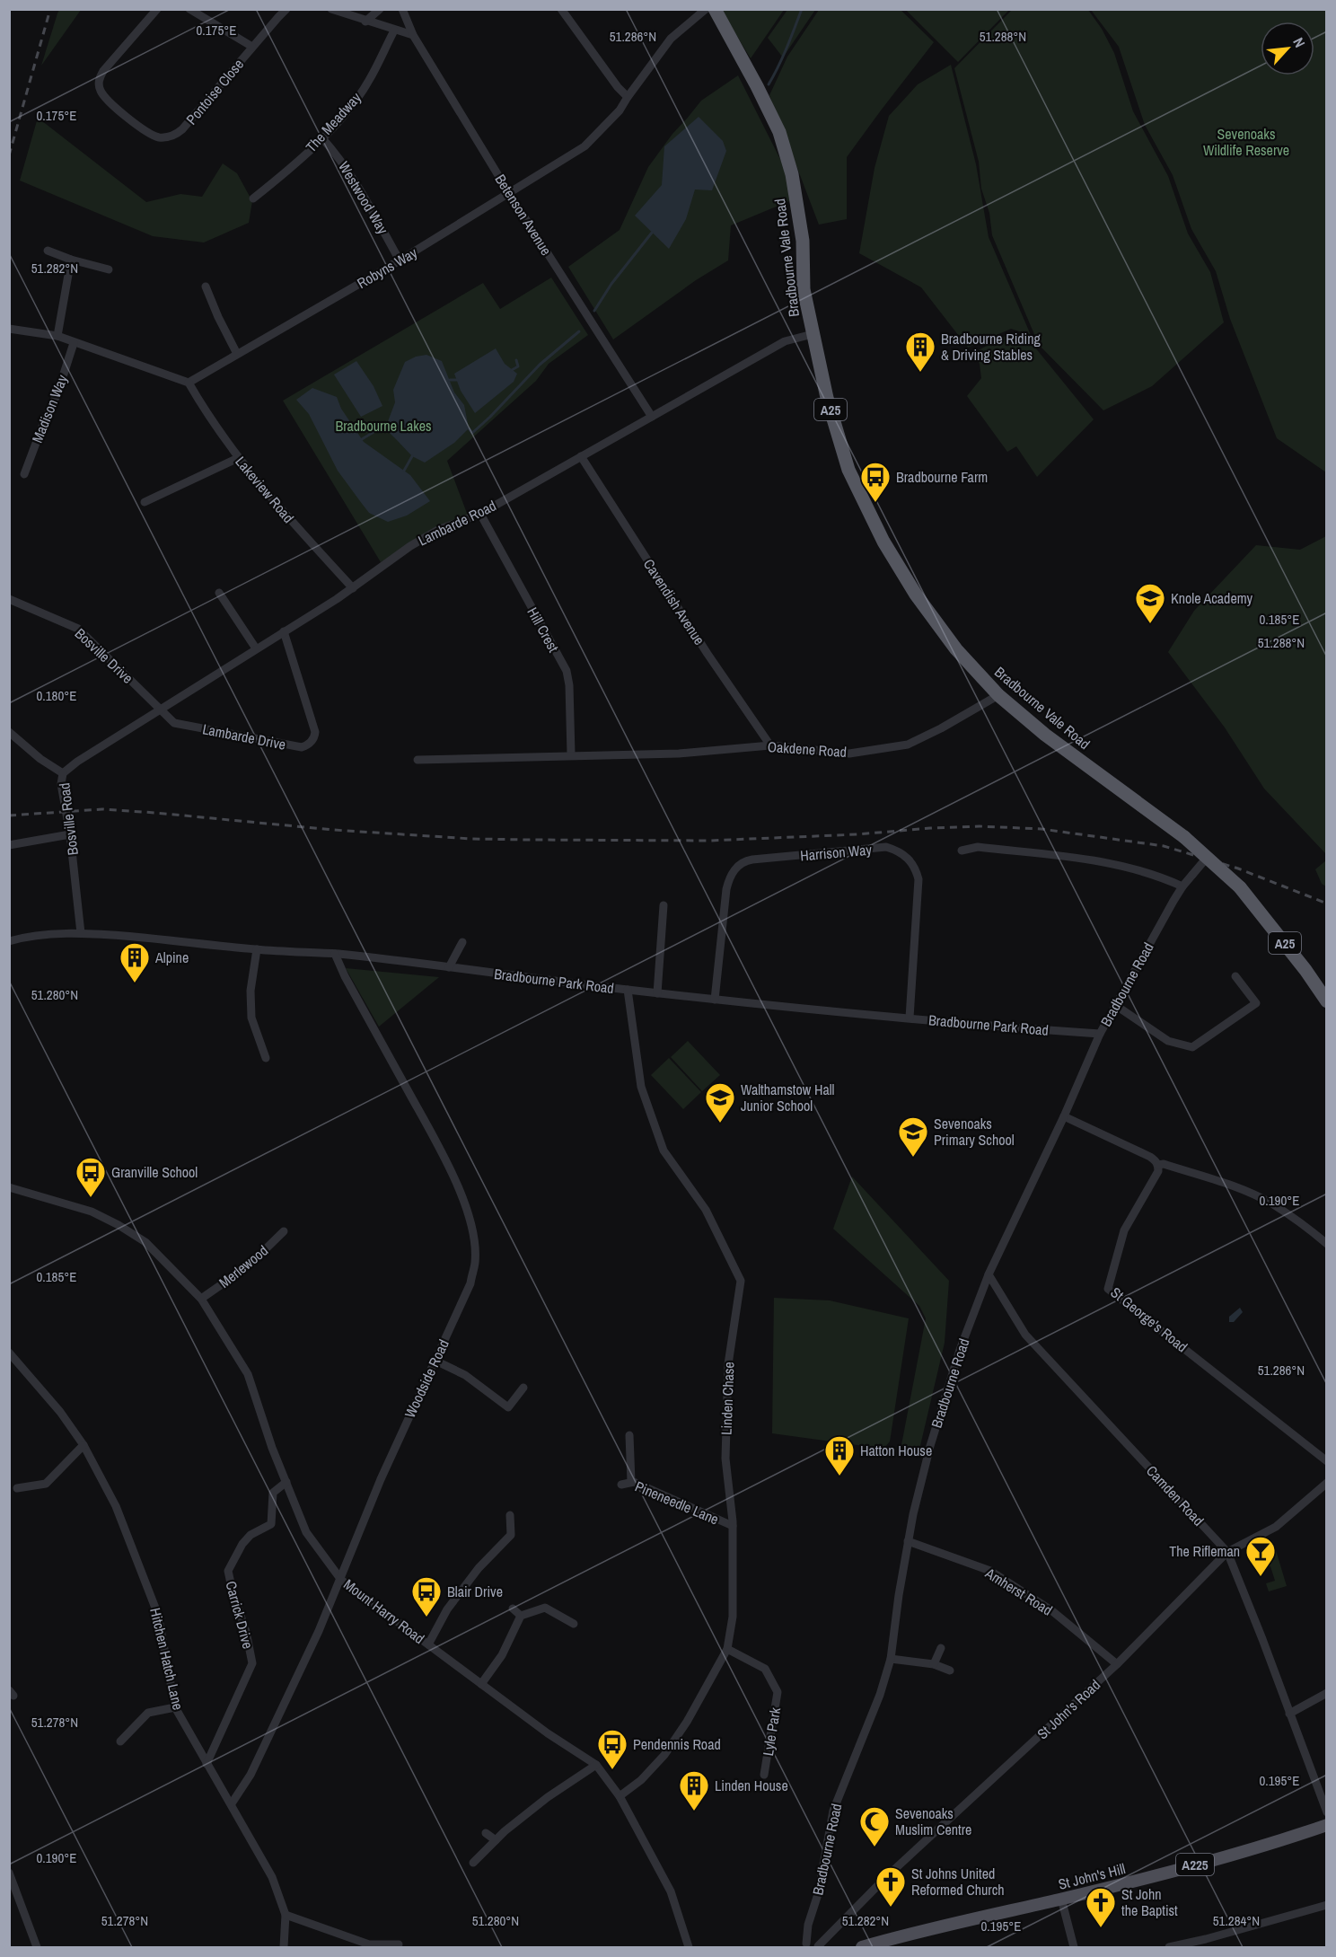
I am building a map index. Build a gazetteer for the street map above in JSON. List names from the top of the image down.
{
  "streets": {
    "highway": ["Bradbourne Vale Road", "A25"],
    "main road": ["A225", "St John's Hill"],
    "street": [
      "Pontoise Close",
      "The Meadway",
      "Westwood Way",
      "Betenson Avenue",
      "Robyns Way",
      "Madison Way",
      "Lakeview Road",
      "Lambarde Road",
      "Cavendish Avenue",
      "Hill Crest",
      "Bosville Drive",
      "Lambarde Drive",
      "Oakdene Road",
      "Bosville Road",
      "Harrison Way",
      "Bradbourne Park Road",
      "Bradbourne Road",
      "Merlewood",
      "St George's Road",
      "Woodside Road",
      "Linden Chase",
      "Camden Road",
      "Pineneedle Lane",
      "Amherst Road",
      "Mount Harry Road",
      "Carrick Drive",
      "Hitchen Hatch Lane",
      "St John's Road",
      "Lyle Park"
    ]
  },
  "crossings": [
    ["The Meadway", "Westwood Way"],
    ["Westwood Way", "Robyns Way"],
    ["Betenson Avenue", "Robyns Way"],
    ["Betenson Avenue", "Lambarde Road"],
    ["Bradbourne Vale Road", "Lambarde Road"],
    ["Bradbourne Vale Road", "Oakdene Road"],
    ["Bradbourne Vale Road", "Bradbourne Road"],
    ["Robyns Way", "Lakeview Road"],
    ["Lakeview Road", "Lambarde Road"],
    ["Lambarde Road", "Cavendish Avenue"],
    ["Lambarde Road", "Hill Crest"],
    ["Lambarde Road", "Bosville Drive"],
    ["Lambarde Road", "Lambarde Drive"],
    ["Lambarde Road", "Bosville Road"],
    ["Cavendish Avenue", "Oakdene Road"],
    ["Hill Crest", "Oakdene Road"],
    ["Bosville Drive", "Lambarde Drive"],
    ["Bosville Road", "Bradbourne Park Road"],
    ["Harrison Way", "Bradbourne Park Road"],
    ["Bradbourne Park Road", "Bradbourne Road"],
    ["Bradbourne Park Road", "Woodside Road"],
    ["Bradbourne Park Road", "Linden Chase"],
    ["Bradbourne Road", "Camden Road"],
    ["Bradbourne Road", "Amherst Road"],
    ["Merlewood", "Mount Harry Road"],
    ["Woodside Road", "Mount Harry Road"],
    ["Woodside Road", "Hitchen Hatch Lane"],
    ["Linden Chase", "Pineneedle Lane"],
    ["Linden Chase", "Mount Harry Road"],
    ["Linden Chase", "Lyle Park"],
    ["Camden Road", "St John's Road"],
    ["Amherst Road", "St John's Road"],
    ["Mount Harry Road", "Carrick Drive"],
    ["Carrick Drive", "Hitchen Hatch Lane"]
  ],
  "parks": ["Sevenoaks Wildlife Reserve", "Bradbourne Lakes"],
  "places": {
    "building": [
      "Bradbourne Riding & Driving Stables",
      "Alpine",
      "Hatton House",
      "Linden House"
    ],
    "bus stop": [
      "Bradbourne Farm",
      "Granville School",
      "Blair Drive",
      "Pendennis Road"
    ],
    "school or university": ["Knole Academy", "Walthamstow Hall Junior School", "Sevenoaks Primary School"],
    "bar": ["The Rifleman"],
    "mosque": ["Sevenoaks Muslim Centre"],
    "church": ["St Johns United Reformed Church", "St John the Baptist"]
  },
  "north": "top right",
  "coordinates": [
    "0.175°E",
    "51.286°N",
    "51.288°N",
    "51.282°N",
    "0.185°E",
    "0.180°E",
    "51.280°N",
    "0.190°E",
    "51.278°N",
    "0.195°E",
    "51.284°N"
  ]
}
